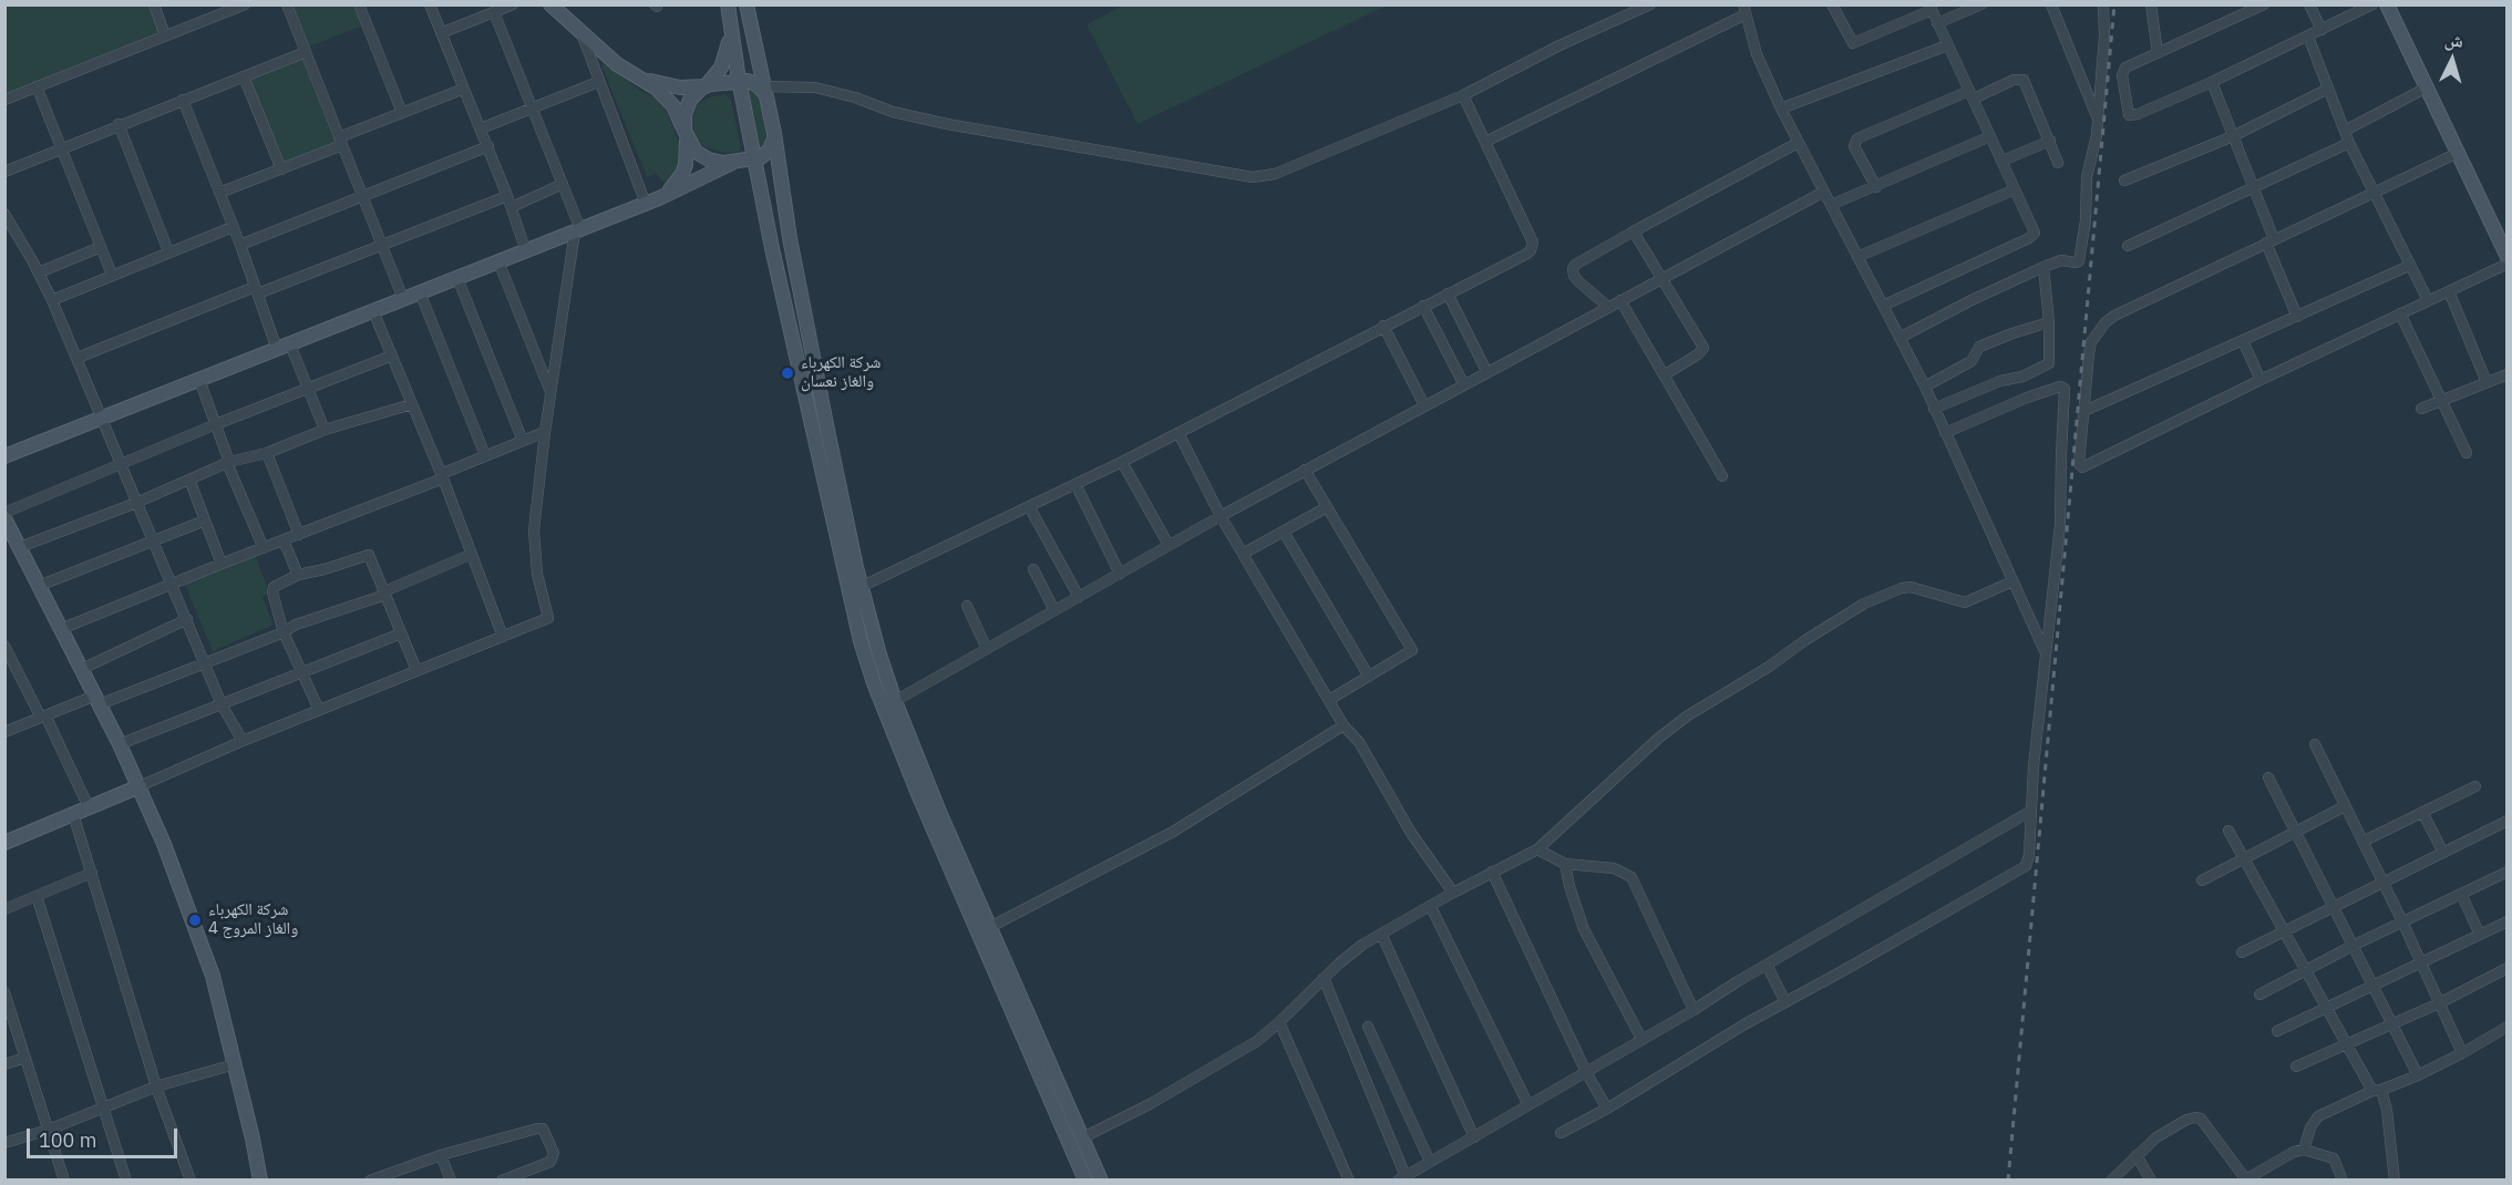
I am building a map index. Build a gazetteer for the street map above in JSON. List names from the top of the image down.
{
  "places": ["شركة الكهرباء والغاز نعسان", "شركة الكهرباء والغاز المروج 4"],
  "scale_bar": "100 m",
  "north": "top"
}
